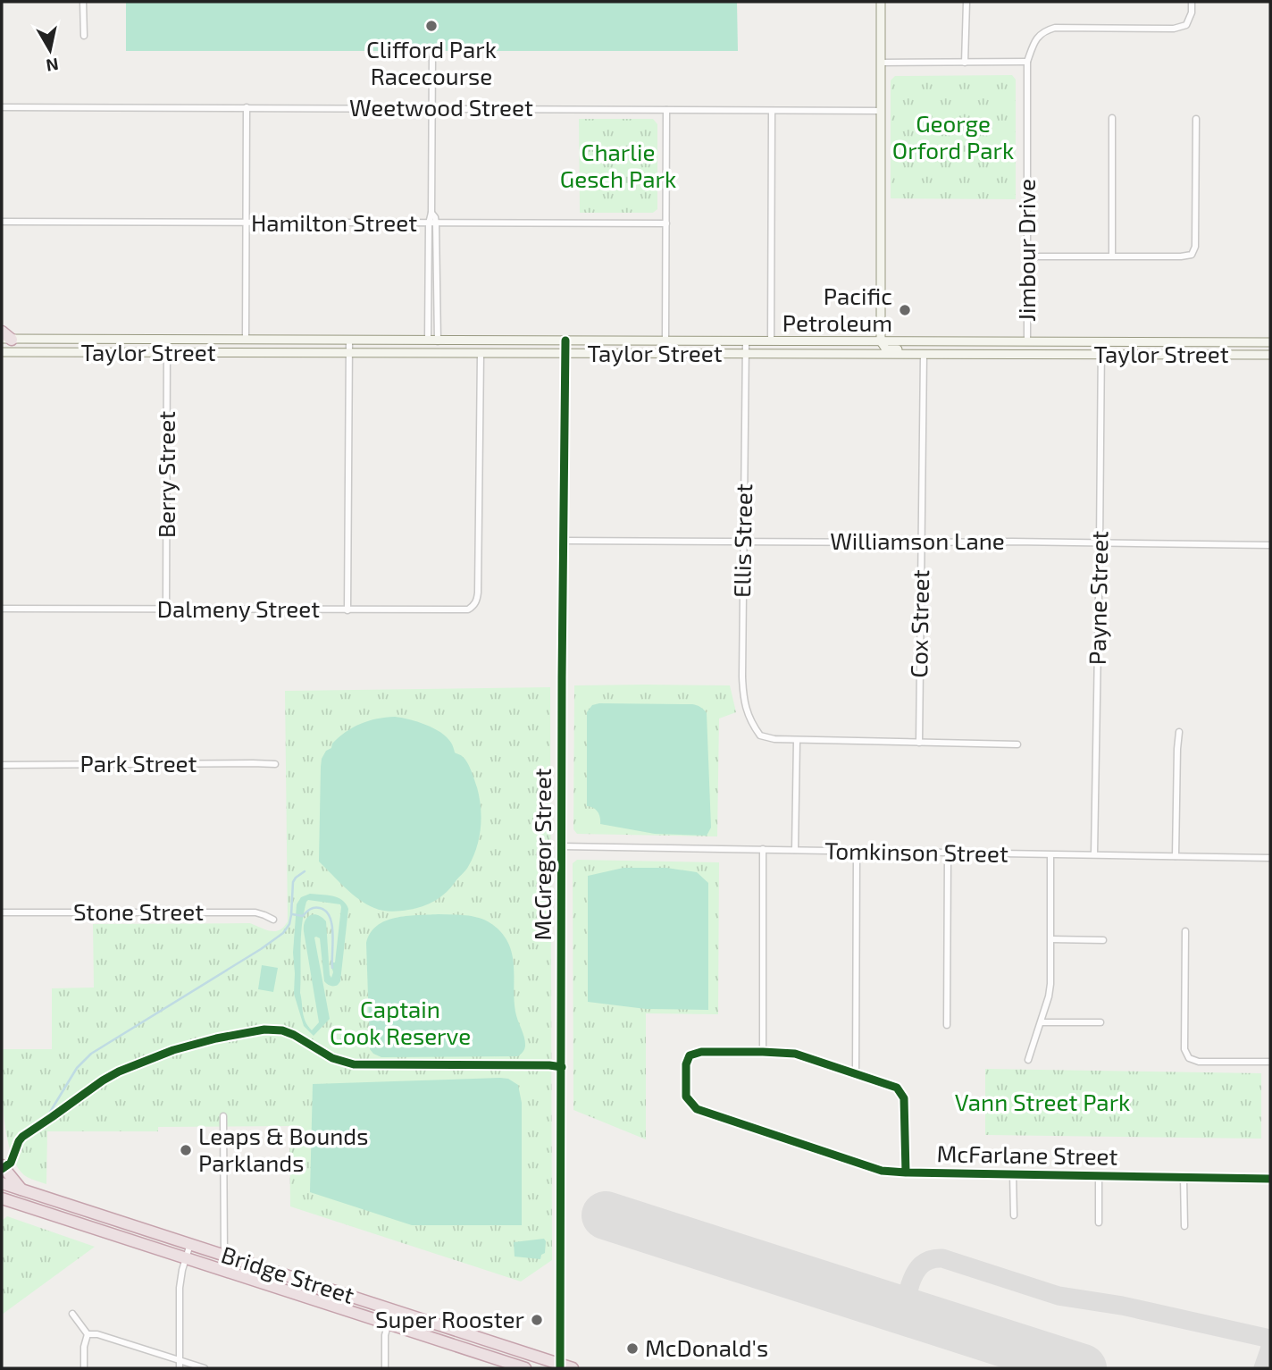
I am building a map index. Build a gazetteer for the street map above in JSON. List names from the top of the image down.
{
  "streets": {
    "highway": ["Bridge Street"],
    "main road": ["Taylor Street", "McGregor Street"],
    "street": [
      "Weetwood Street",
      "Hamilton Street",
      "Jimbour Drive",
      "Berry Street",
      "Ellis Street",
      "Williamson Lane",
      "Payne Street",
      "Dalmeny Street",
      "Cox Street",
      "Park Street",
      "Tomkinson Street",
      "Stone Street",
      "McFarlane Street"
    ]
  },
  "crossings": [
    ["Jimbour Drive", "Taylor Street"],
    ["Taylor Street", "Berry Street"],
    ["Taylor Street", "Ellis Street"],
    ["Taylor Street", "Payne Street"],
    ["Taylor Street", "Dalmeny Street"],
    ["Taylor Street", "Cox Street"],
    ["Taylor Street", "McGregor Street"],
    ["Berry Street", "Dalmeny Street"],
    ["Ellis Street", "Williamson Lane"],
    ["Williamson Lane", "Payne Street"],
    ["Williamson Lane", "Cox Street"],
    ["Williamson Lane", "McGregor Street"],
    ["Payne Street", "Tomkinson Street"],
    ["Tomkinson Street", "McGregor Street"],
    ["McGregor Street", "Bridge Street"]
  ],
  "parks": [
    "George Orford Park",
    "Charlie Gesch Park",
    "Captain Cook Reserve",
    "Vann Street Park"
  ],
  "places": [
    "Clifford Park Racecourse",
    "Pacific Petroleum",
    "Leaps & Bounds Parklands",
    "Super Rooster",
    "McDonald's"
  ],
  "north": "bottom"
}
